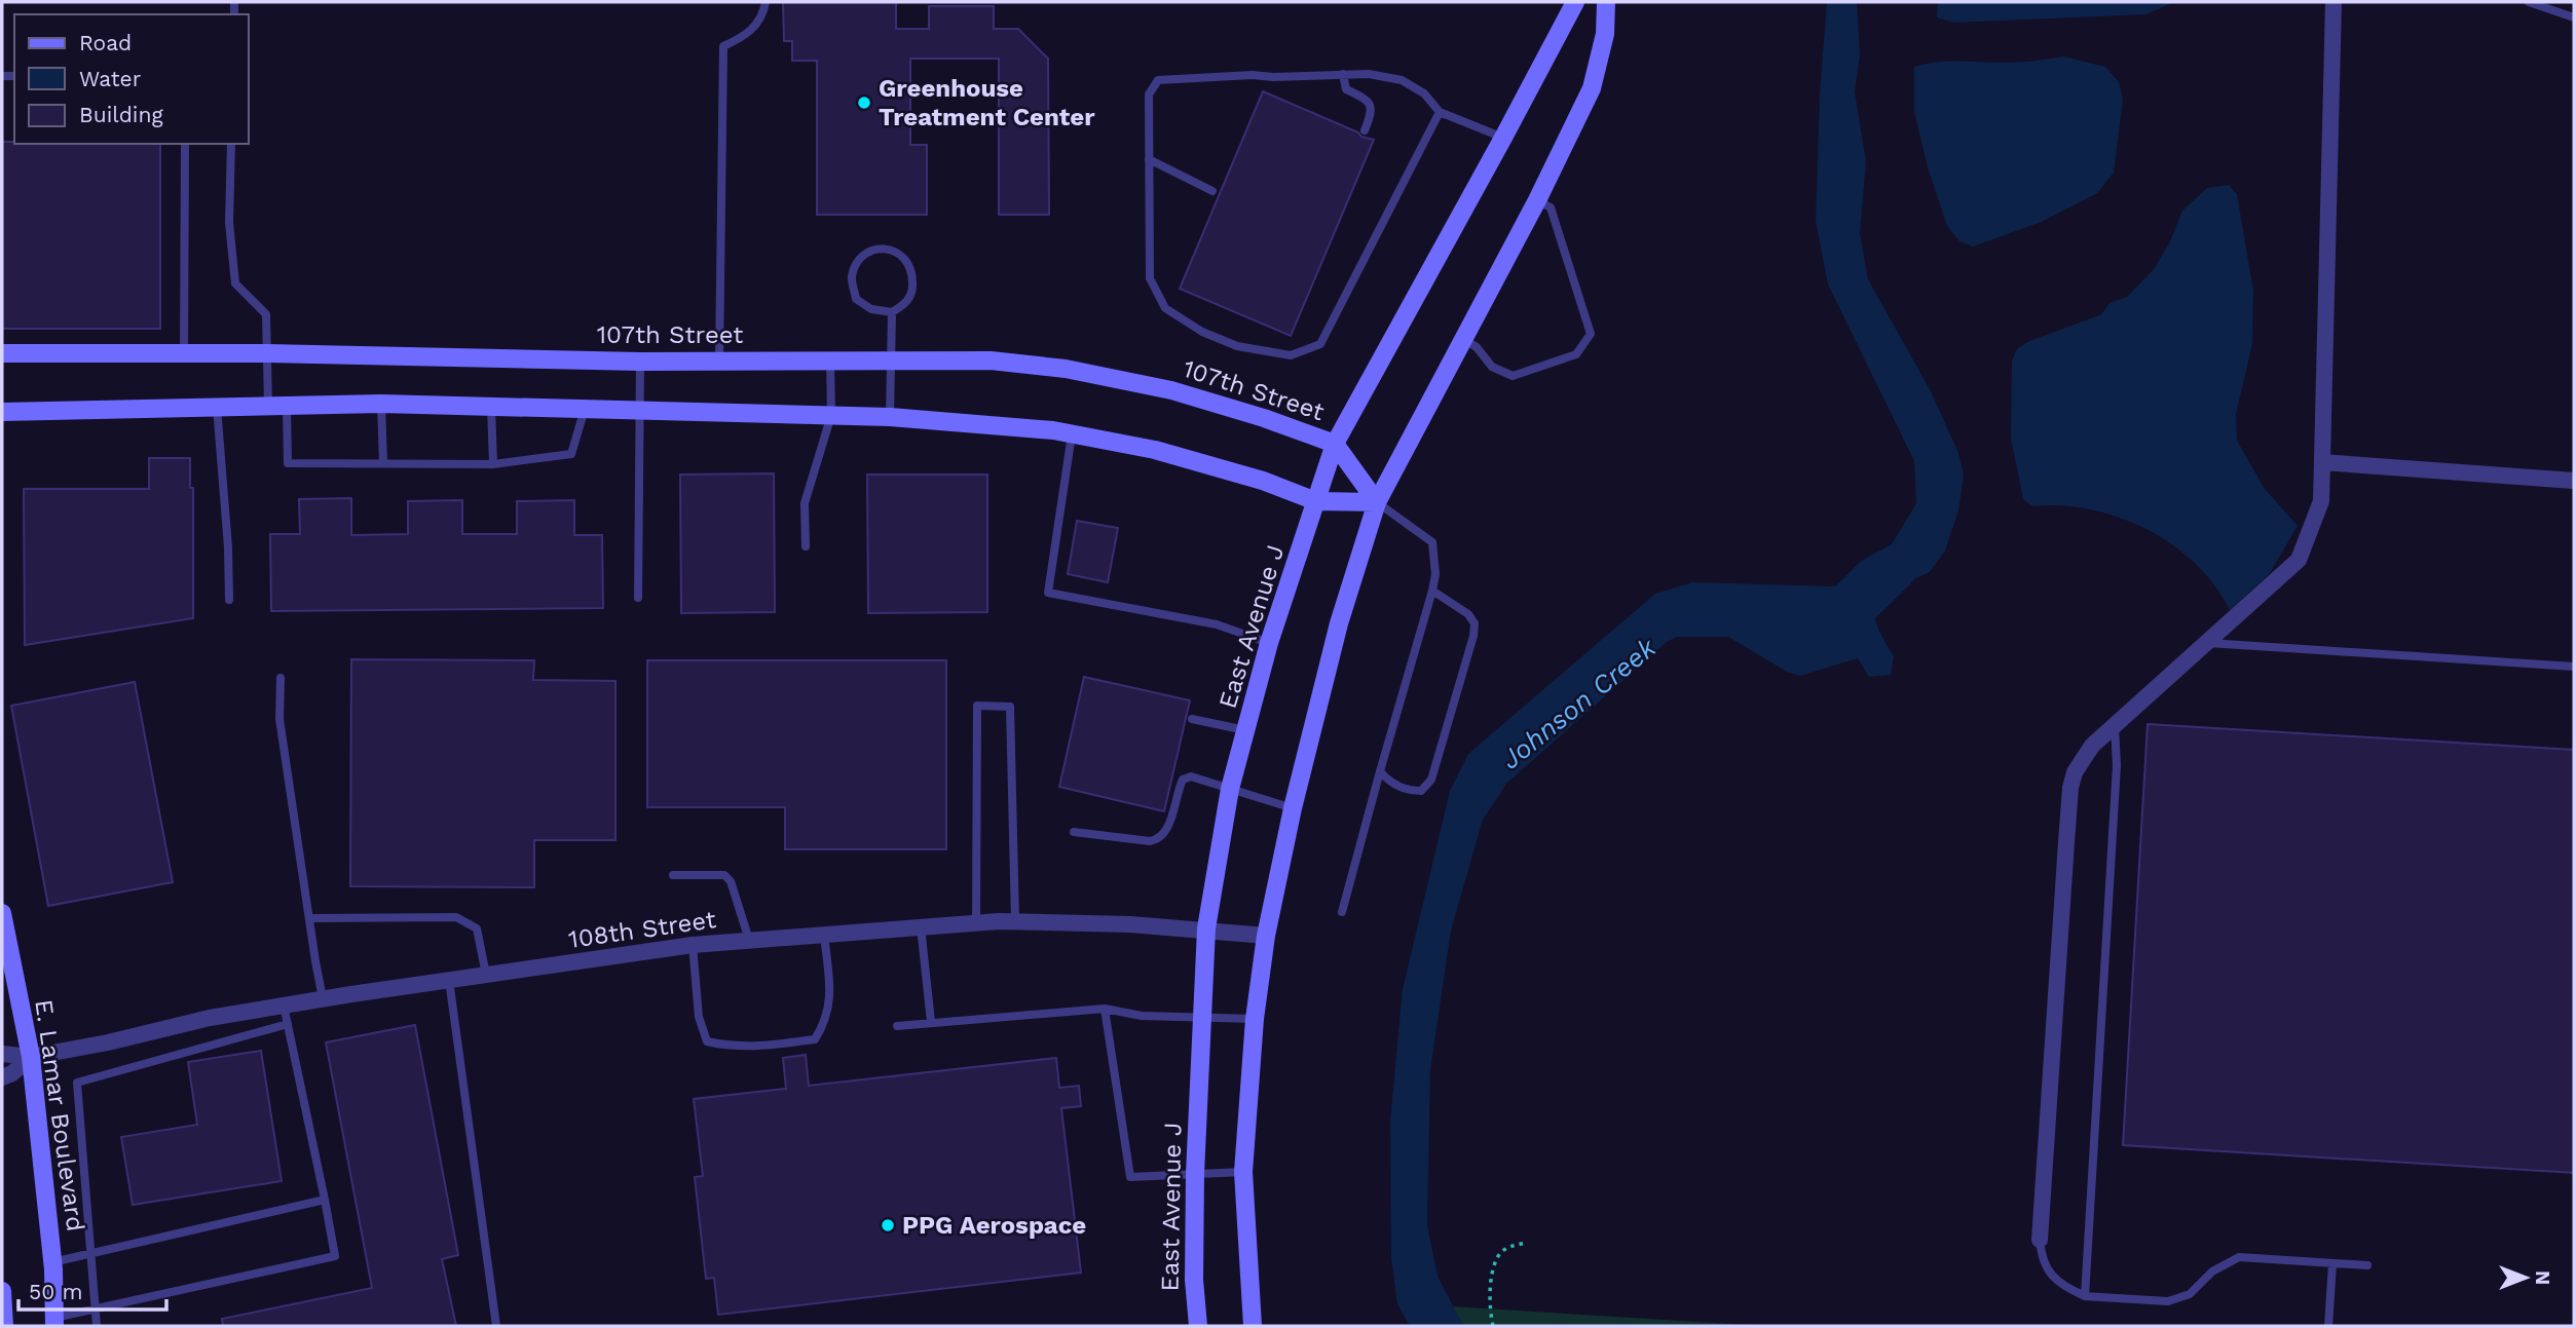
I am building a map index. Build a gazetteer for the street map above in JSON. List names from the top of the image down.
{
  "streets": {
    "street": [
      "107th Street",
      "East Avenue J",
      "108th Street",
      "E. Lamar Boulevard"
    ]
  },
  "crossings": [
    ["107th Street", "East Avenue J"],
    ["East Avenue J", "108th Street"],
    ["108th Street", "E. Lamar Boulevard"]
  ],
  "water": ["Johnson Creek"],
  "places": ["Greenhouse Treatment Center", "PPG Aerospace"],
  "legend": ["Road", "Water", "Building"],
  "scale_bar": "50 m",
  "north": "right"
}
